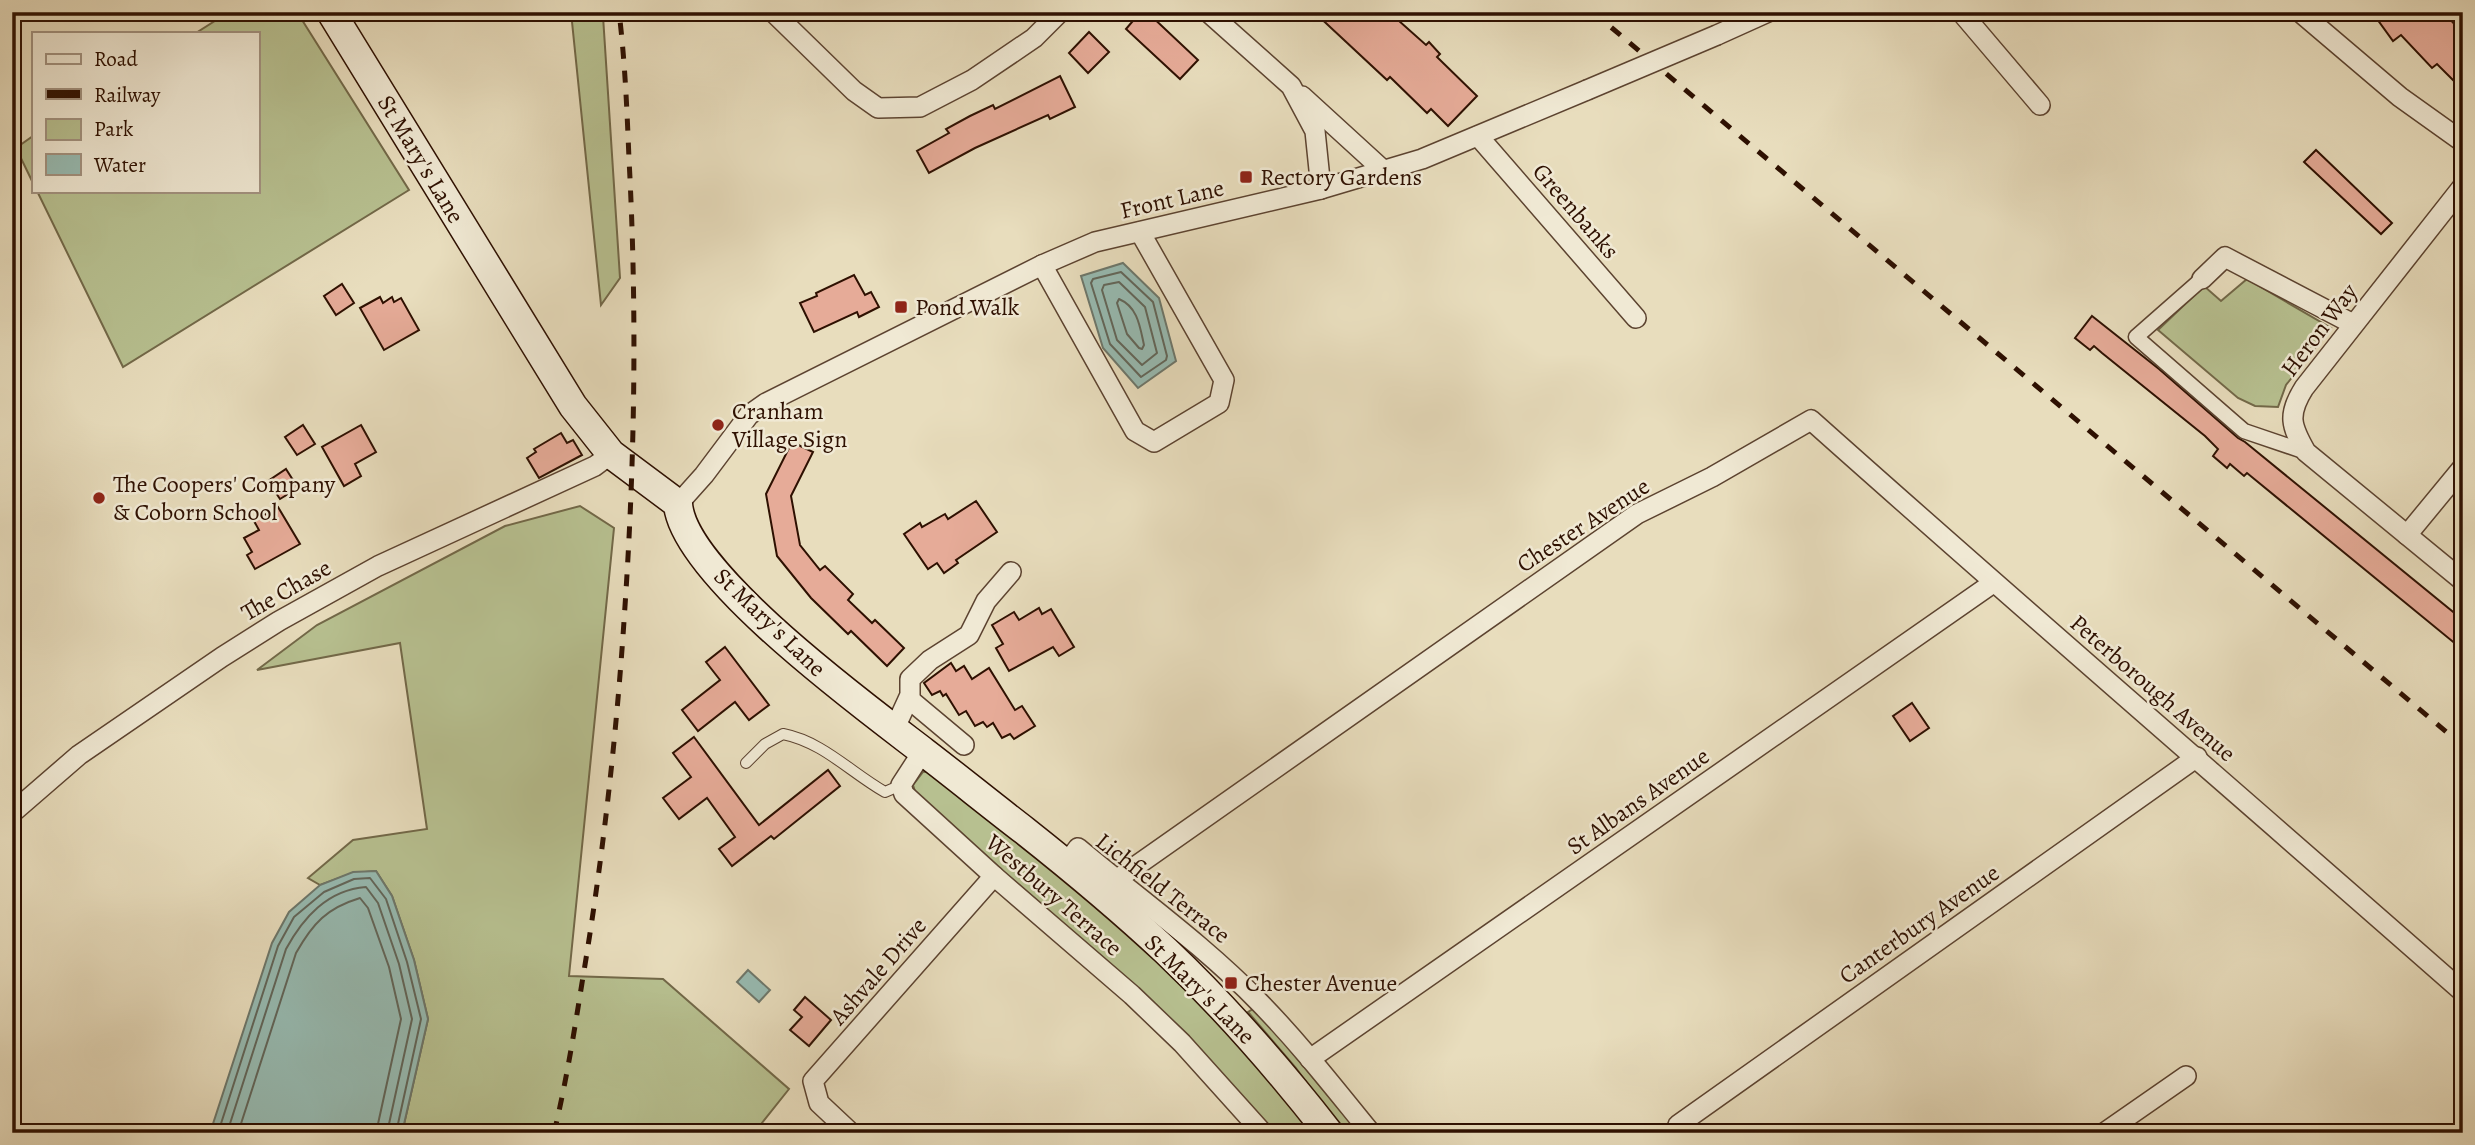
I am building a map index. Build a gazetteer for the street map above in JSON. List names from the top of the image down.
{
  "streets": {
    "main road": ["St Mary's Lane"],
    "street": [
      "Front Lane",
      "Greenbanks",
      "Heron Way",
      "Chester Avenue",
      "The Chase",
      "Peterborough Avenue",
      "St Albans Avenue",
      "Lichfield Terrace",
      "Westbury Terrace",
      "Canterbury Avenue",
      "Ashvale Drive"
    ]
  },
  "crossings": [
    ["St Mary's Lane", "Front Lane"],
    ["St Mary's Lane", "The Chase"],
    ["St Mary's Lane", "Lichfield Terrace"],
    ["Front Lane", "Greenbanks"],
    ["Chester Avenue", "Peterborough Avenue"],
    ["Chester Avenue", "Lichfield Terrace"],
    ["Peterborough Avenue", "St Albans Avenue"],
    ["Peterborough Avenue", "Canterbury Avenue"],
    ["St Albans Avenue", "Lichfield Terrace"],
    ["Westbury Terrace", "Ashvale Drive"]
  ],
  "places": {
    "transit": ["Rectory Gardens", "Pond Walk", "Chester Avenue"],
    "other": ["Cranham Village Sign", "The Coopers' Company & Coborn School"]
  },
  "legend": [
    "Road",
    "Railway",
    "Park",
    "Water"
  ]
}
